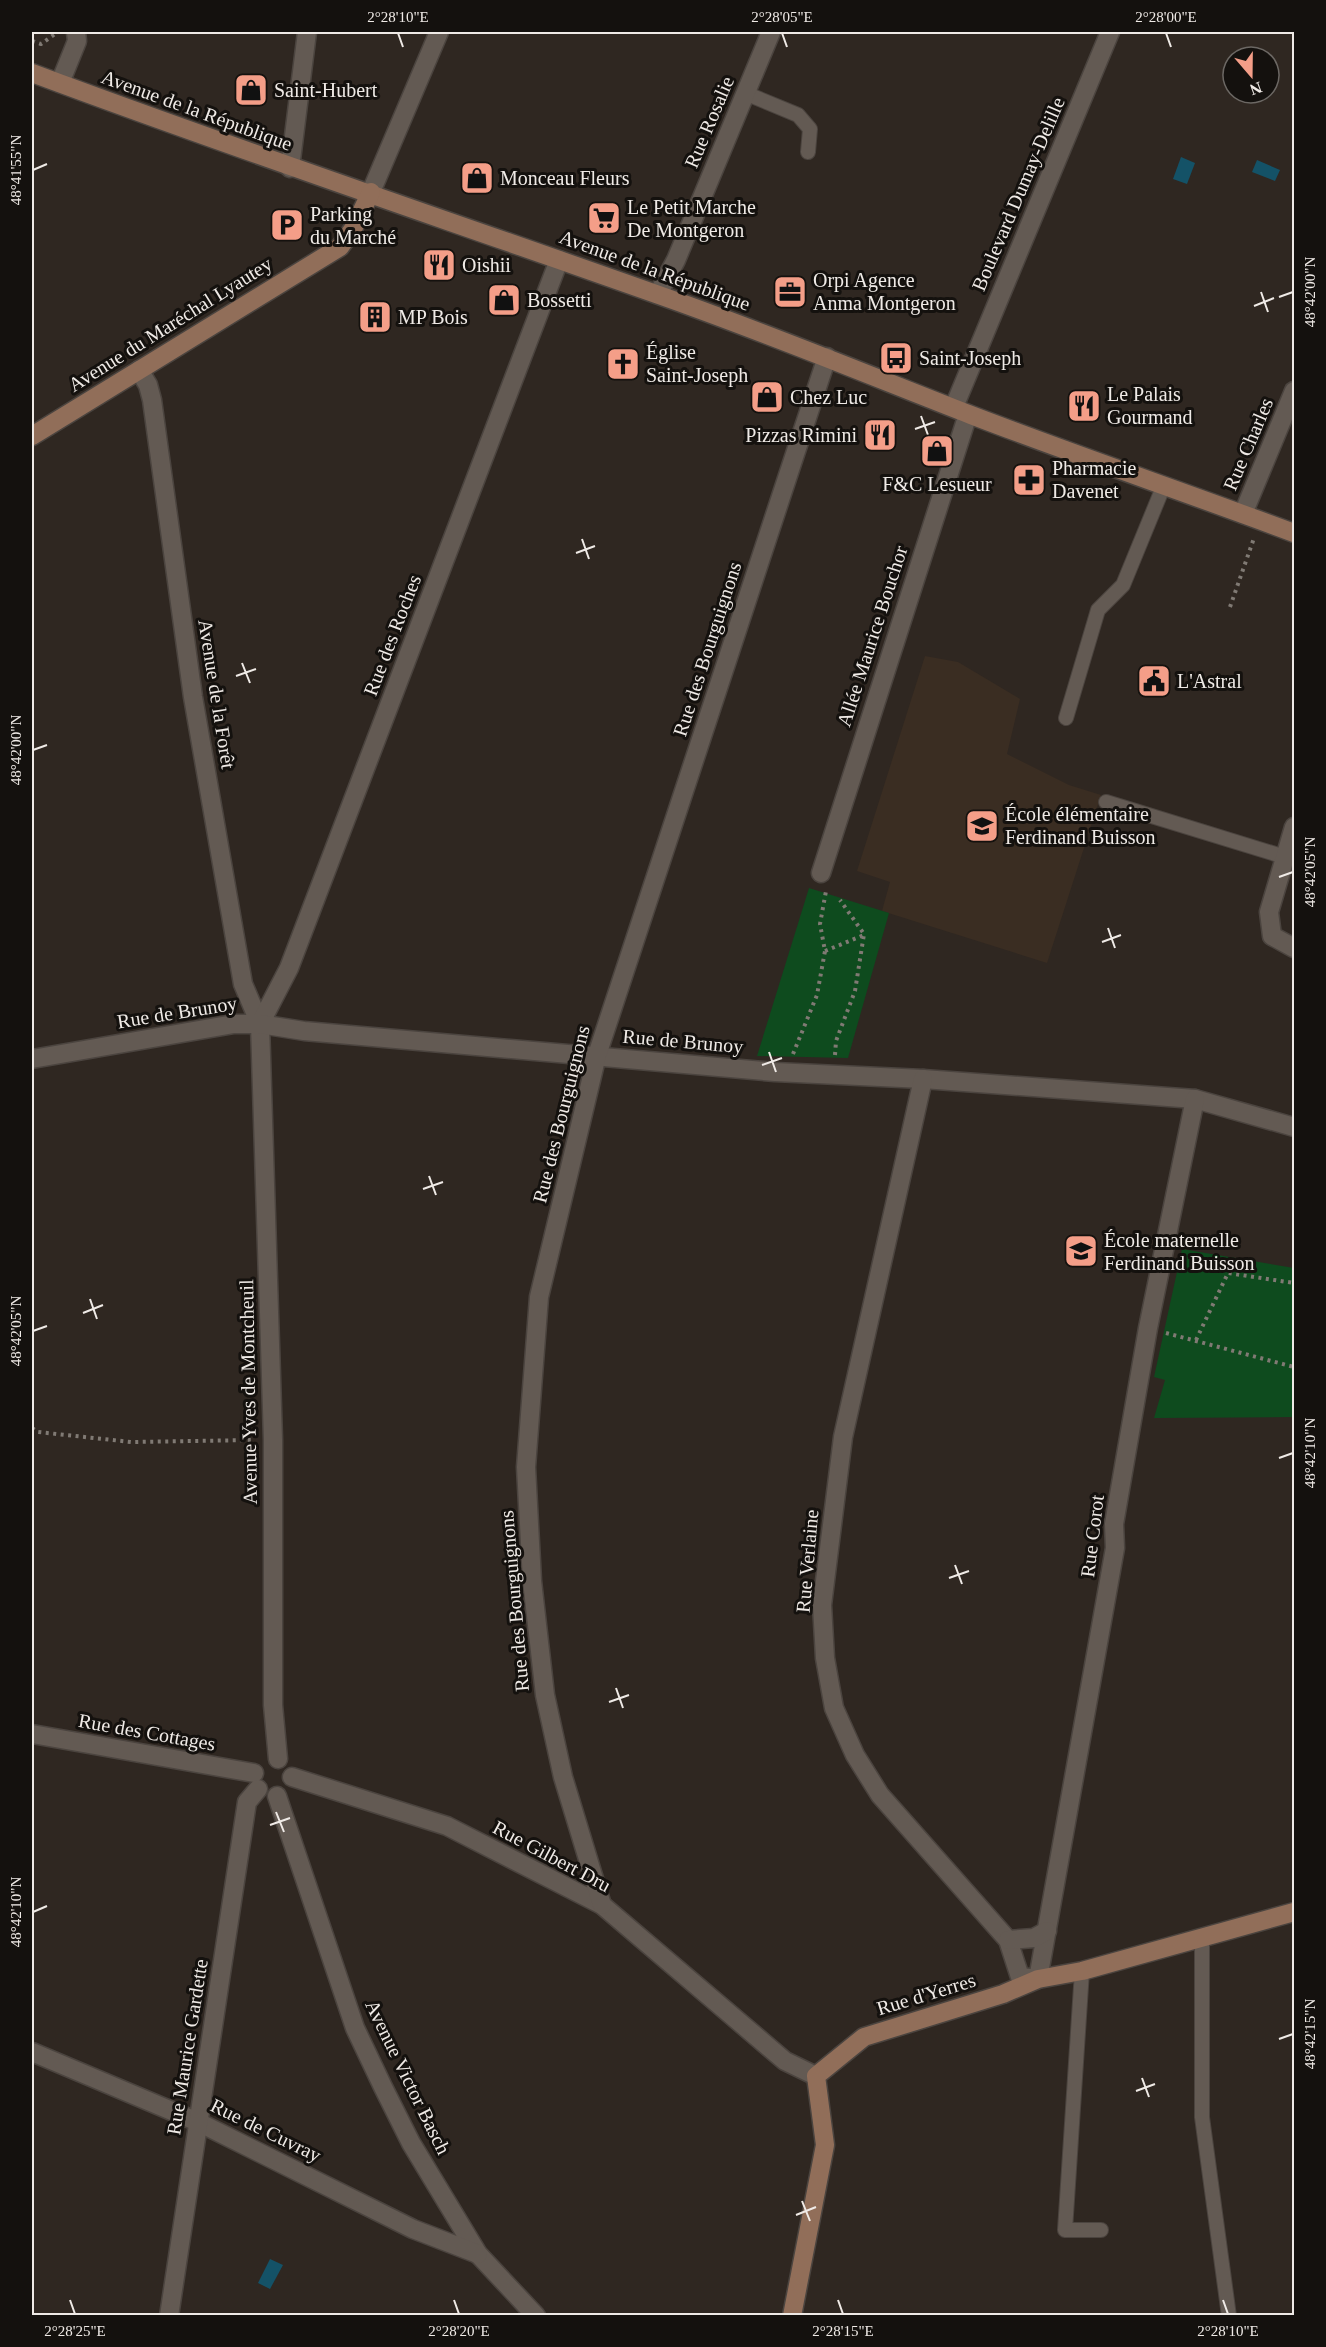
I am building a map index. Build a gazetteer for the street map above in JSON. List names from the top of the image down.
{
  "streets": {
    "main road": ["Avenue de la République", "Avenue du Maréchal Lyautey", "Rue d'Yerres"],
    "street": [
      "Rue Rosalie",
      "Boulevard Dumay-Delille",
      "Rue Charles",
      "Rue des Roches",
      "Allée Maurice Bouchor",
      "Rue des Bourguignons",
      "Avenue de la Forêt",
      "Rue de Brunoy",
      "Avenue Yves de Montcheuil",
      "Rue Corot",
      "Rue Verlaine",
      "Rue des Cottages",
      "Rue Gilbert Dru",
      "Rue Maurice Gardette",
      "Avenue Victor Basch",
      "Rue de Cuvray"
    ]
  },
  "crossings": [
    ["Avenue de la République", "Rue Rosalie"],
    ["Avenue de la République", "Boulevard Dumay-Delille"],
    ["Avenue de la République", "Avenue du Maréchal Lyautey"],
    ["Avenue de la République", "Rue Charles"],
    ["Avenue de la République", "Rue des Roches"],
    ["Avenue de la République", "Allée Maurice Bouchor"],
    ["Avenue de la République", "Rue des Bourguignons"],
    ["Boulevard Dumay-Delille", "Allée Maurice Bouchor"],
    ["Avenue du Maréchal Lyautey", "Avenue de la Forêt"],
    ["Rue des Roches", "Avenue de la Forêt"],
    ["Rue des Roches", "Rue de Brunoy"],
    ["Rue des Roches", "Avenue Yves de Montcheuil"],
    ["Rue des Bourguignons", "Rue de Brunoy"],
    ["Rue des Bourguignons", "Rue Gilbert Dru"],
    ["Avenue de la Forêt", "Rue de Brunoy"],
    ["Avenue de la Forêt", "Avenue Yves de Montcheuil"],
    ["Rue de Brunoy", "Avenue Yves de Montcheuil"],
    ["Rue de Brunoy", "Rue Corot"],
    ["Rue de Brunoy", "Rue Verlaine"],
    ["Avenue Yves de Montcheuil", "Rue des Cottages"],
    ["Avenue Yves de Montcheuil", "Rue Gilbert Dru"],
    ["Avenue Yves de Montcheuil", "Rue Maurice Gardette"],
    ["Avenue Yves de Montcheuil", "Avenue Victor Basch"],
    ["Rue Corot", "Rue Verlaine"],
    ["Rue Corot", "Rue d'Yerres"],
    ["Rue Verlaine", "Rue d'Yerres"],
    ["Rue des Cottages", "Rue Gilbert Dru"],
    ["Rue des Cottages", "Rue Maurice Gardette"],
    ["Rue des Cottages", "Avenue Victor Basch"],
    ["Rue Gilbert Dru", "Rue d'Yerres"],
    ["Rue Gilbert Dru", "Rue Maurice Gardette"],
    ["Rue Gilbert Dru", "Avenue Victor Basch"],
    ["Rue Maurice Gardette", "Avenue Victor Basch"],
    ["Rue Maurice Gardette", "Rue de Cuvray"],
    ["Avenue Victor Basch", "Rue de Cuvray"]
  ],
  "places": {
    "shop": [
      "Saint-Hubert",
      "Monceau Fleurs",
      "Bossetti",
      "Chez Luc",
      "F&C Lesueur"
    ],
    "supermarket": ["Le Petit Marche De Montgeron"],
    "parking": ["Parking du Marché"],
    "restaurant": ["Oishii", "Le Palais Gourmand", "Pizzas Rimini"],
    "office": ["Orpi Agence Anma Montgeron"],
    "building": ["MP Bois"],
    "bus stop": ["Saint-Joseph"],
    "church": ["Église Saint-Joseph"],
    "pharmacy": ["Pharmacie Davenet"],
    "public building": ["L'Astral"],
    "school or university": ["École élémentaire Ferdinand Buisson", "École maternelle Ferdinand Buisson"]
  },
  "north": "bottom",
  "coordinates": [
    "2°28'10\"E",
    "2°28'05\"E",
    "2°28'00\"E",
    "48°41'55\"N",
    "48°42'00\"N",
    "48°42'05\"N",
    "48°42'10\"N",
    "48°42'15\"N",
    "2°28'25\"E",
    "2°28'20\"E",
    "2°28'15\"E"
  ]
}
